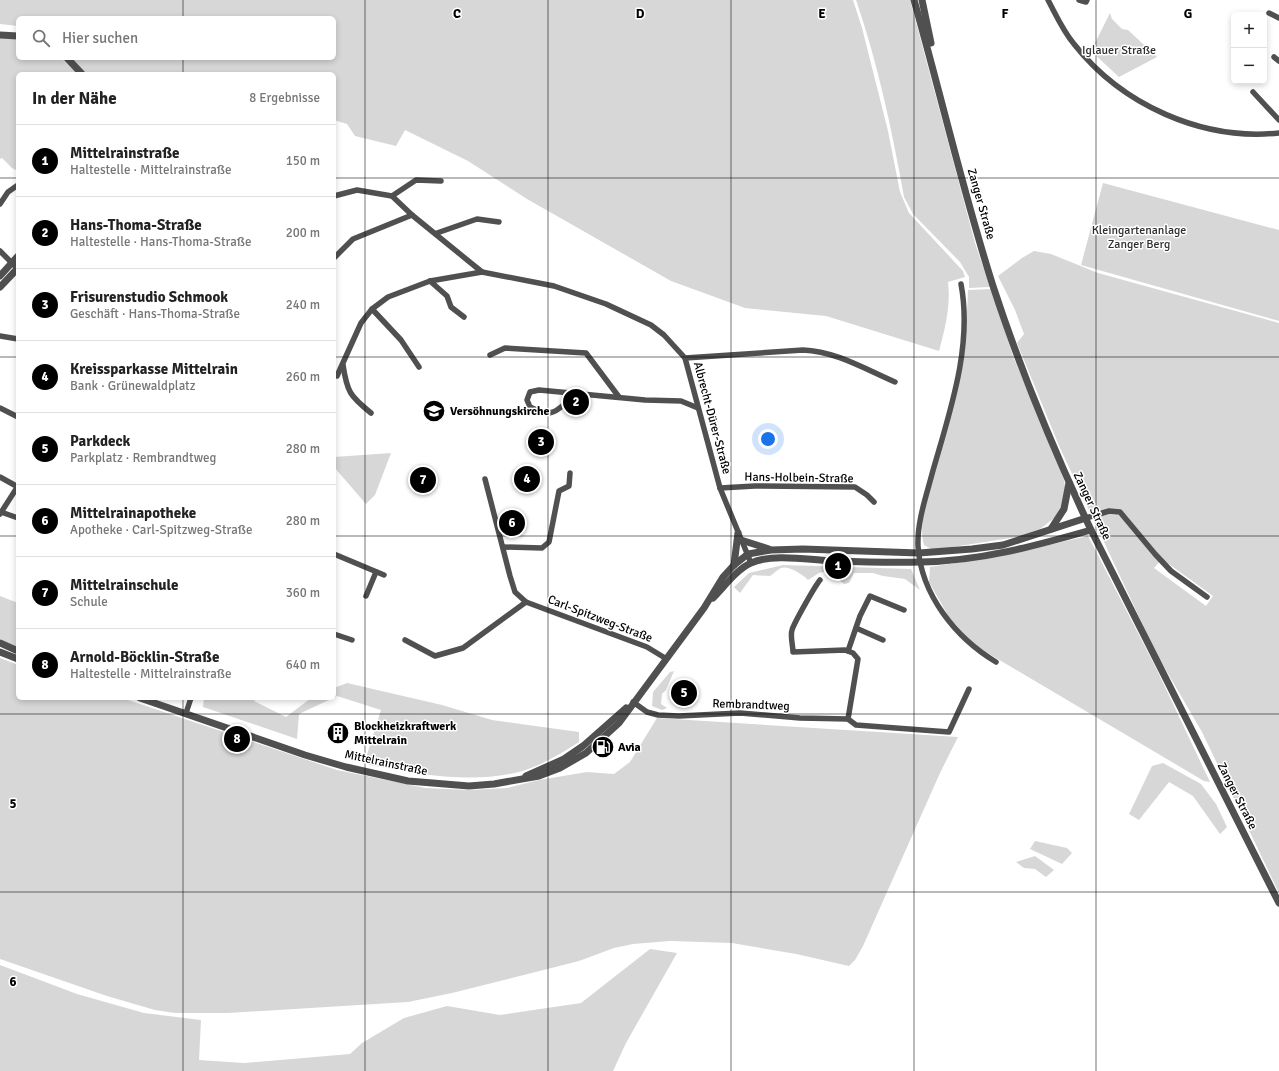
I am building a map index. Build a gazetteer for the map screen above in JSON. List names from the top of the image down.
{
  "streets": {
    "street": [
      "Zanger Straße",
      "Albrecht-Dürer-Straße",
      "Hans-Holbein-Straße",
      "Carl-Spitzweg-Straße",
      "Rembrandtweg",
      "Mittelrainstraße"
    ]
  },
  "crossings": [
    ["Zanger Straße", "Mittelrainstraße"],
    ["Albrecht-Dürer-Straße", "Hans-Holbein-Straße"],
    ["Albrecht-Dürer-Straße", "Mittelrainstraße"],
    ["Carl-Spitzweg-Straße", "Mittelrainstraße"],
    ["Rembrandtweg", "Mittelrainstraße"]
  ],
  "parks": ["Iglauer Straße", "Kleingartenanlage Zanger Berg"],
  "places": {
    "school or university": ["Versöhnungskirche"],
    "building": ["Blockheizkraftwerk Mittelrain"],
    "fuel station": ["Avia"]
  },
  "page": {
    "map_buttons": ["+", "−"],
    "search": "Hier suchen",
    "heading": ["In der Nähe", "8 Ergebnisse"],
    "list": [
      {
        "mark": "1",
        "name": "Mittelrainstraße",
        "note": "Haltestelle · Mittelrainstraße",
        "value": "150 m"
      },
      {
        "mark": "2",
        "name": "Hans-Thoma-Straße",
        "note": "Haltestelle · Hans-Thoma-Straße",
        "value": "200 m"
      },
      {
        "mark": "3",
        "name": "Frisurenstudio Schmook",
        "note": "Geschäft · Hans-Thoma-Straße",
        "value": "240 m"
      },
      {
        "mark": "4",
        "name": "Kreissparkasse Mittelrain",
        "note": "Bank · Grünewaldplatz",
        "value": "260 m"
      },
      {
        "mark": "5",
        "name": "Parkdeck",
        "note": "Parkplatz · Rembrandtweg",
        "value": "280 m"
      },
      {
        "mark": "6",
        "name": "Mittelrainapotheke",
        "note": "Apotheke · Carl-Spitzweg-Straße",
        "value": "280 m"
      },
      {
        "mark": "7",
        "name": "Mittelrainschule",
        "note": "Schule",
        "value": "360 m"
      },
      {
        "mark": "8",
        "name": "Arnold-Böcklin-Straße",
        "note": "Haltestelle · Mittelrainstraße",
        "value": "640 m"
      }
    ],
    "pins": [
      "2",
      "3",
      "4",
      "7",
      "6",
      "1",
      "5",
      "8"
    ]
  },
  "grid": {
    "columns": [
      "C",
      "D",
      "E",
      "F",
      "G"
    ],
    "rows": ["5", "6"]
  }
}
